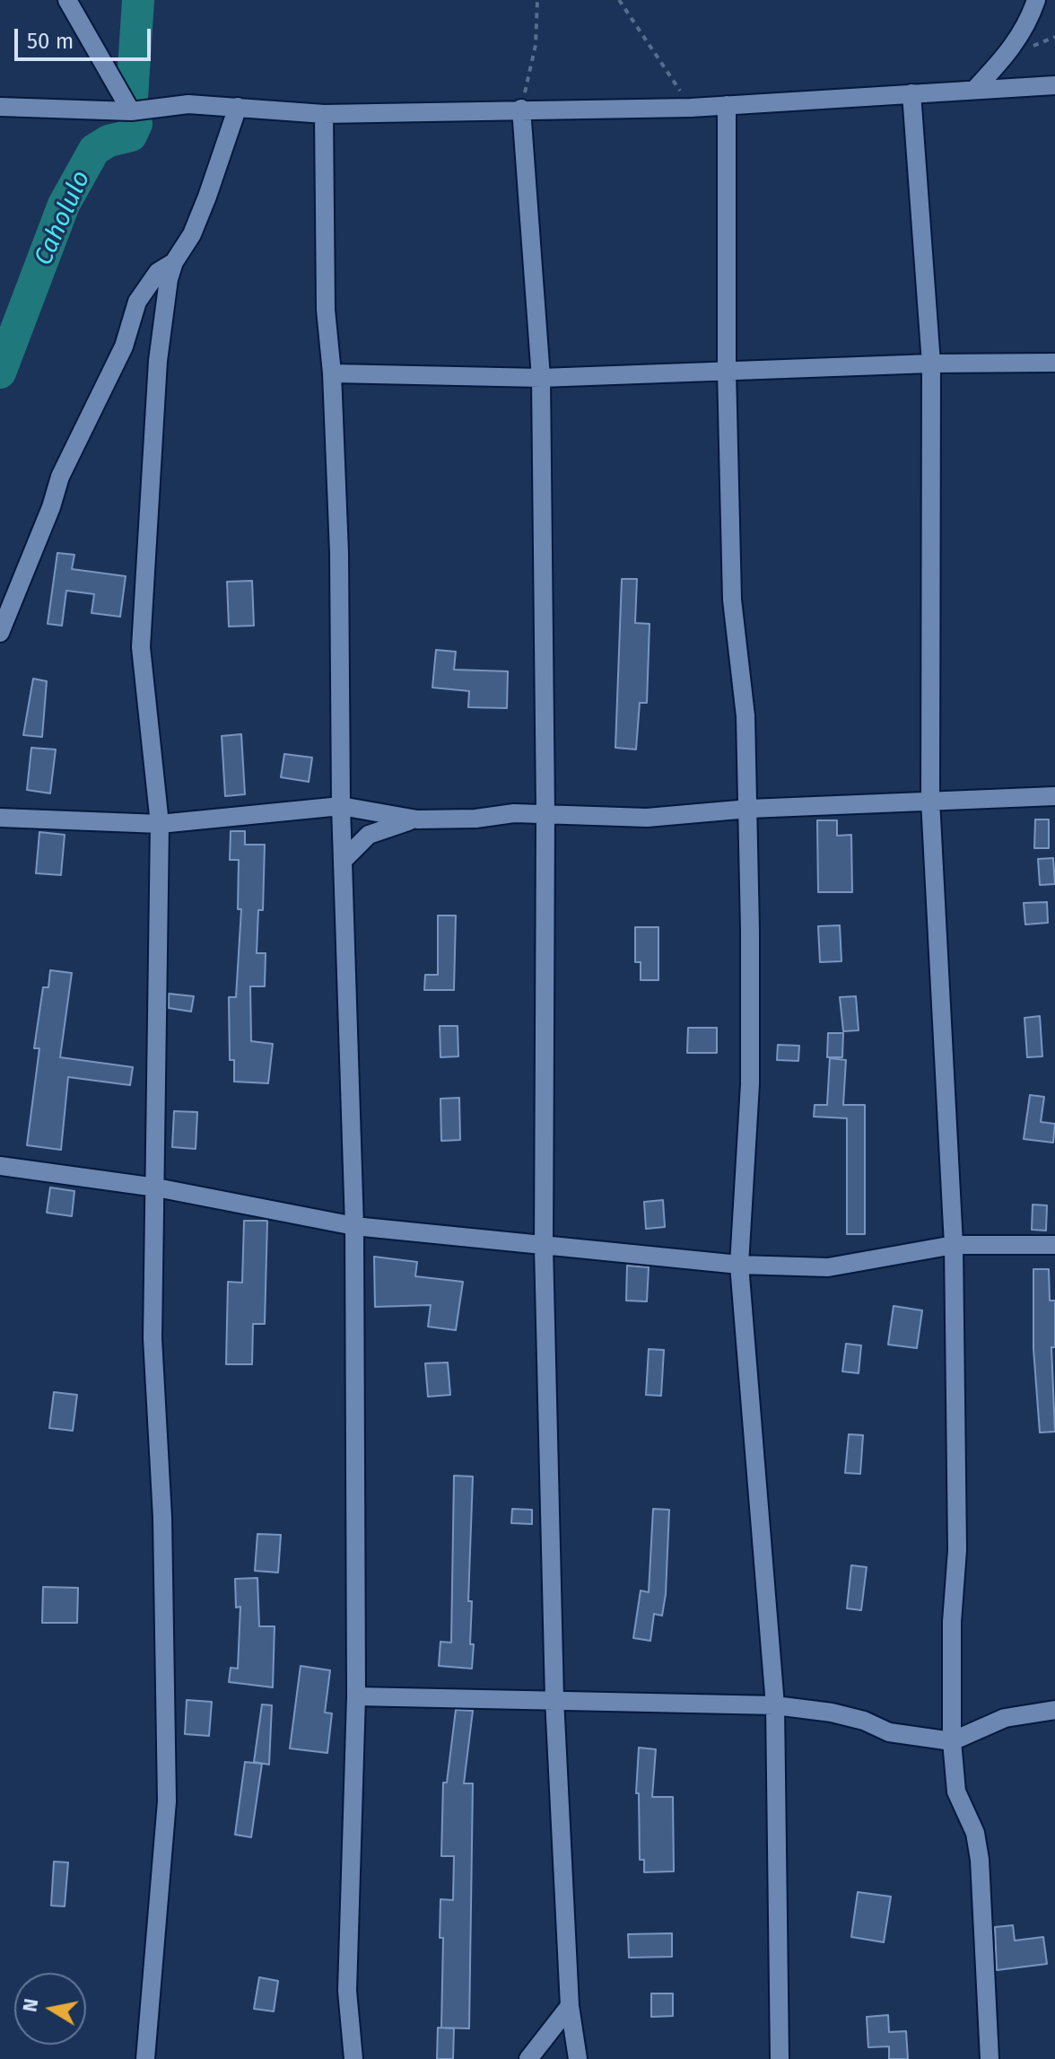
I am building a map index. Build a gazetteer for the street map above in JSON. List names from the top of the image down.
{
  "water": ["Caholulo"],
  "scale_bar": "50 m",
  "north": "left"
}
